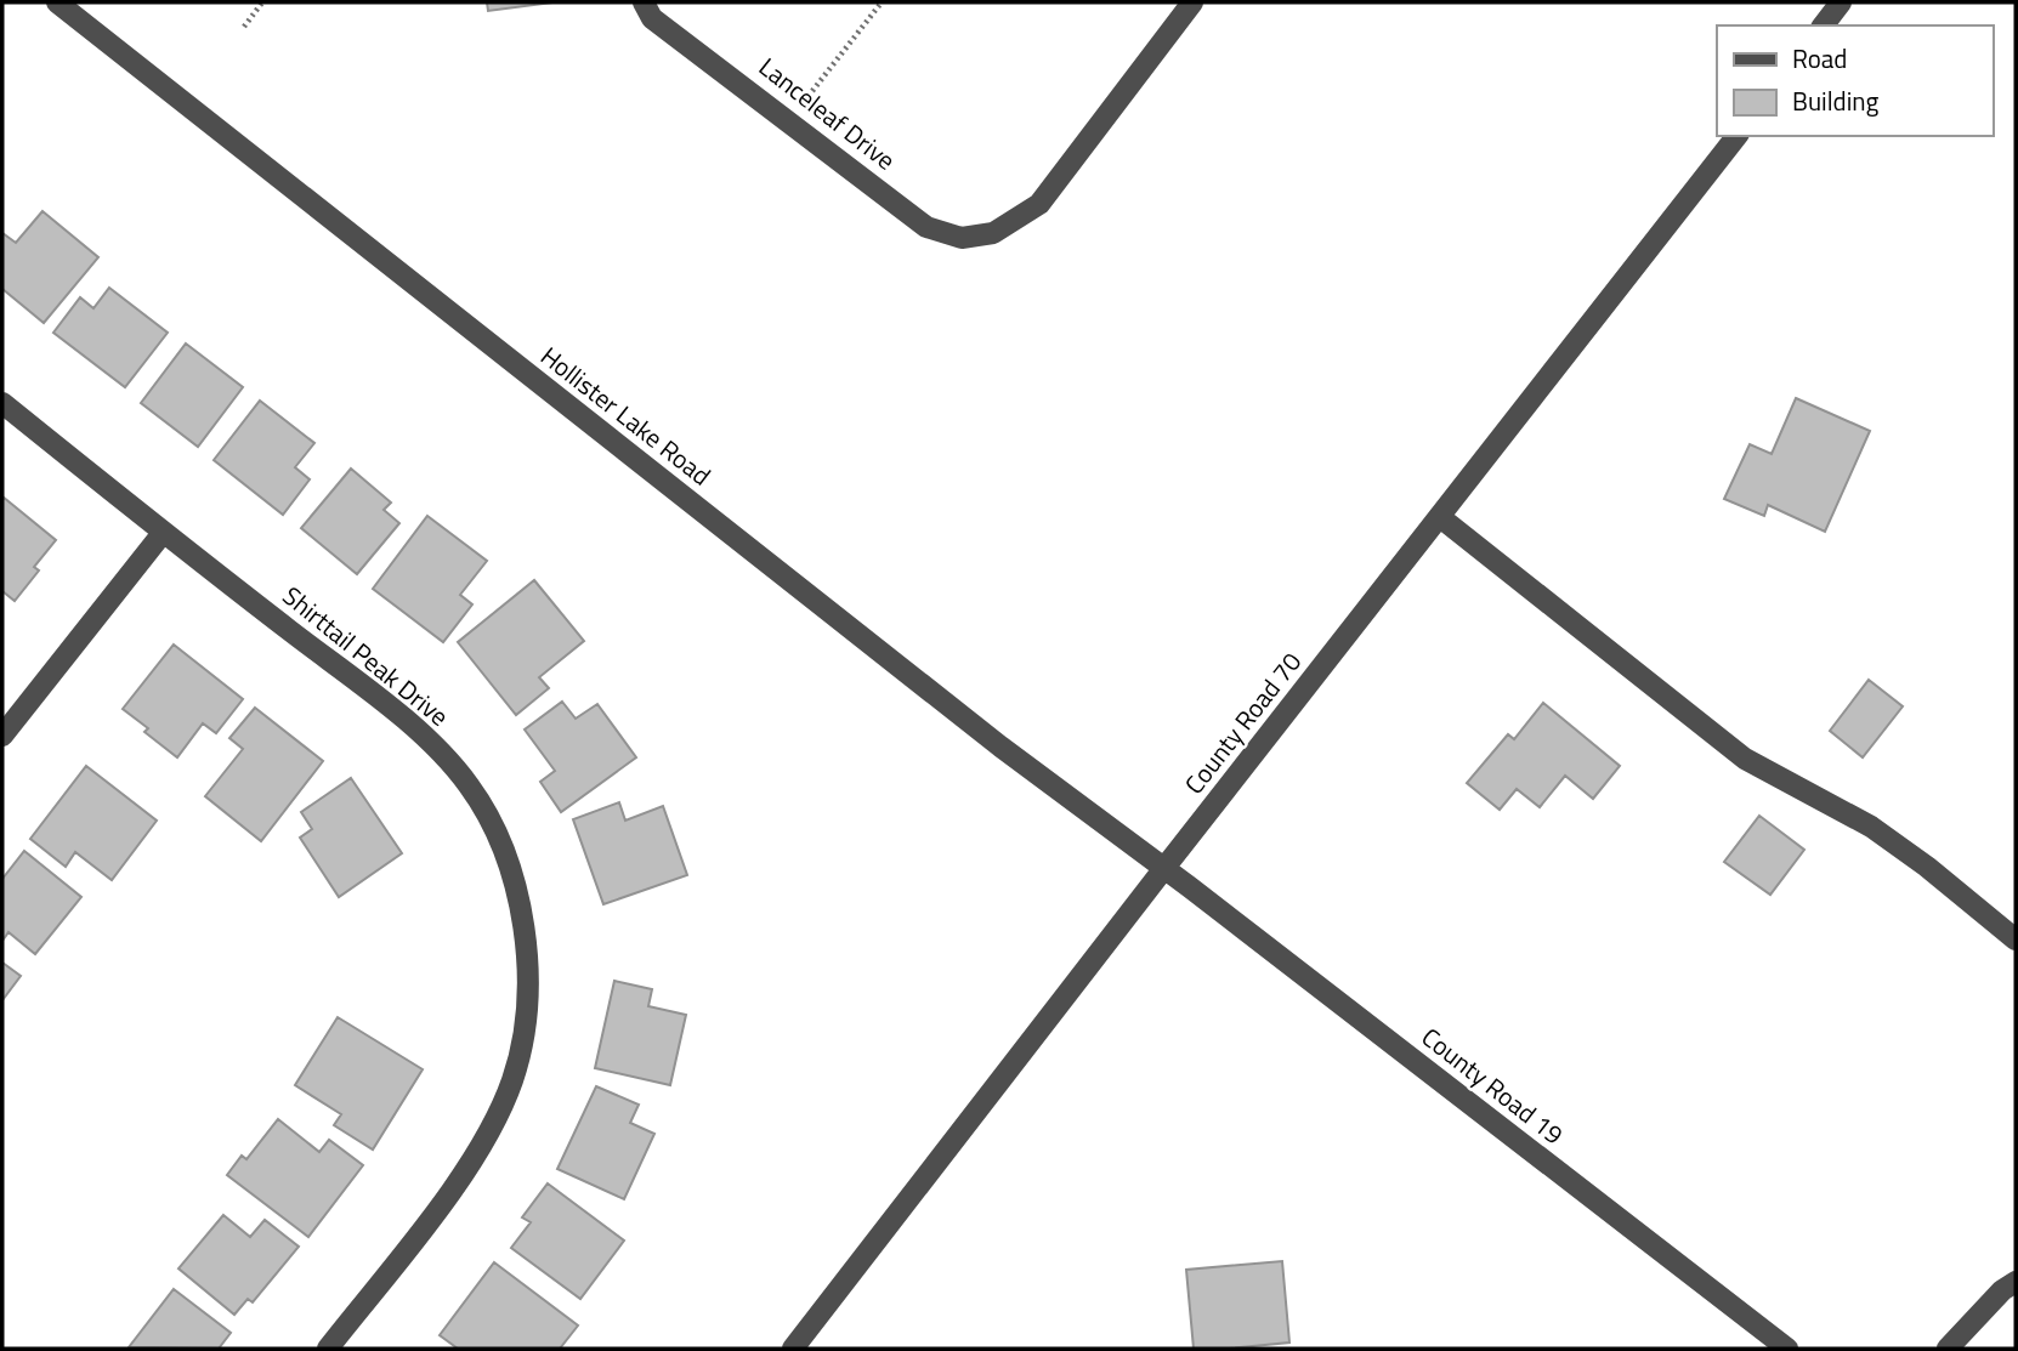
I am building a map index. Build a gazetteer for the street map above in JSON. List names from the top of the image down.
{
  "streets": {
    "street": [
      "Lanceleaf Drive",
      "Hollister Lake Road",
      "Shirttail Peak Drive",
      "County Road 70",
      "County Road 19"
    ]
  },
  "crossings": [
    ["Hollister Lake Road", "County Road 70"],
    ["Hollister Lake Road", "County Road 19"],
    ["County Road 70", "County Road 19"]
  ],
  "legend": ["Road", "Building"]
}
